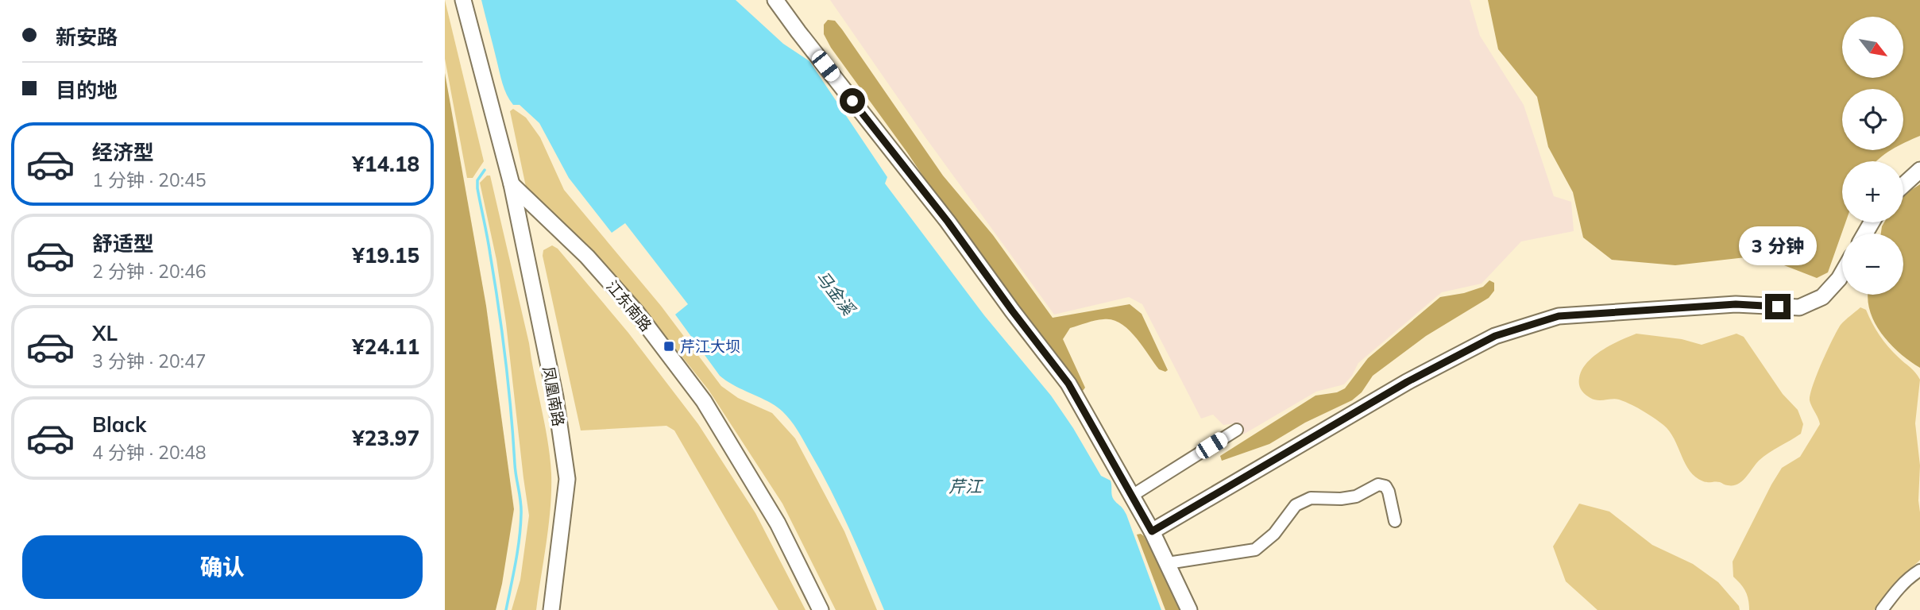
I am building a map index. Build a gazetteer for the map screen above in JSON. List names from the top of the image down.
{
  "streets": {
    "street": ["江东南路", "凤凰南路"]
  },
  "crossings": [
    ["江东南路", "凤凰南路"]
  ],
  "water": ["马金溪", "芹江"],
  "places": {
    "transit": ["芹江大坝"]
  },
  "north": "bottom right",
  "page": {
    "banner": ["新安路", "目的地"],
    "map_buttons": ["+", "−"],
    "list": [
      {
        "name": "经济型",
        "note": "1 分钟 · 20:45",
        "value": "¥14.18"
      },
      {
        "name": "舒适型",
        "note": "2 分钟 · 20:46",
        "value": "¥19.15"
      },
      {
        "name": "XL",
        "note": "3 分钟 · 20:47",
        "value": "¥24.11"
      },
      {
        "name": "Black",
        "note": "4 分钟 · 20:48",
        "value": "¥23.97"
      }
    ],
    "bubble": "3 分钟",
    "buttons": "确认"
  }
}
